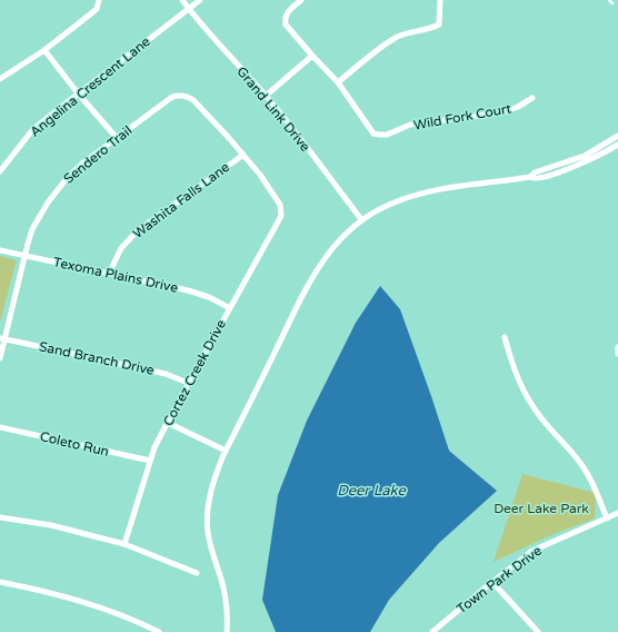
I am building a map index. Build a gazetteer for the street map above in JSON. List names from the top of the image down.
{
  "streets": {
    "street": [
      "Angelina Crescent Lane",
      "Grand Link Drive",
      "Wild Fork Court",
      "Sendero Trail",
      "Washita Falls Lane",
      "Texoma Plains Drive",
      "Sand Branch Drive",
      "Cortez Creek Drive",
      "Coleto Run",
      "Town Park Drive"
    ]
  },
  "crossings": [
    ["Angelina Crescent Lane", "Grand Link Drive"],
    ["Sendero Trail", "Washita Falls Lane"],
    ["Sendero Trail", "Texoma Plains Drive"],
    ["Sendero Trail", "Sand Branch Drive"],
    ["Sendero Trail", "Cortez Creek Drive"],
    ["Washita Falls Lane", "Texoma Plains Drive"],
    ["Washita Falls Lane", "Cortez Creek Drive"],
    ["Texoma Plains Drive", "Cortez Creek Drive"],
    ["Sand Branch Drive", "Cortez Creek Drive"],
    ["Cortez Creek Drive", "Coleto Run"]
  ],
  "water": ["Deer Lake"],
  "parks": ["Deer Lake Park"]
}
